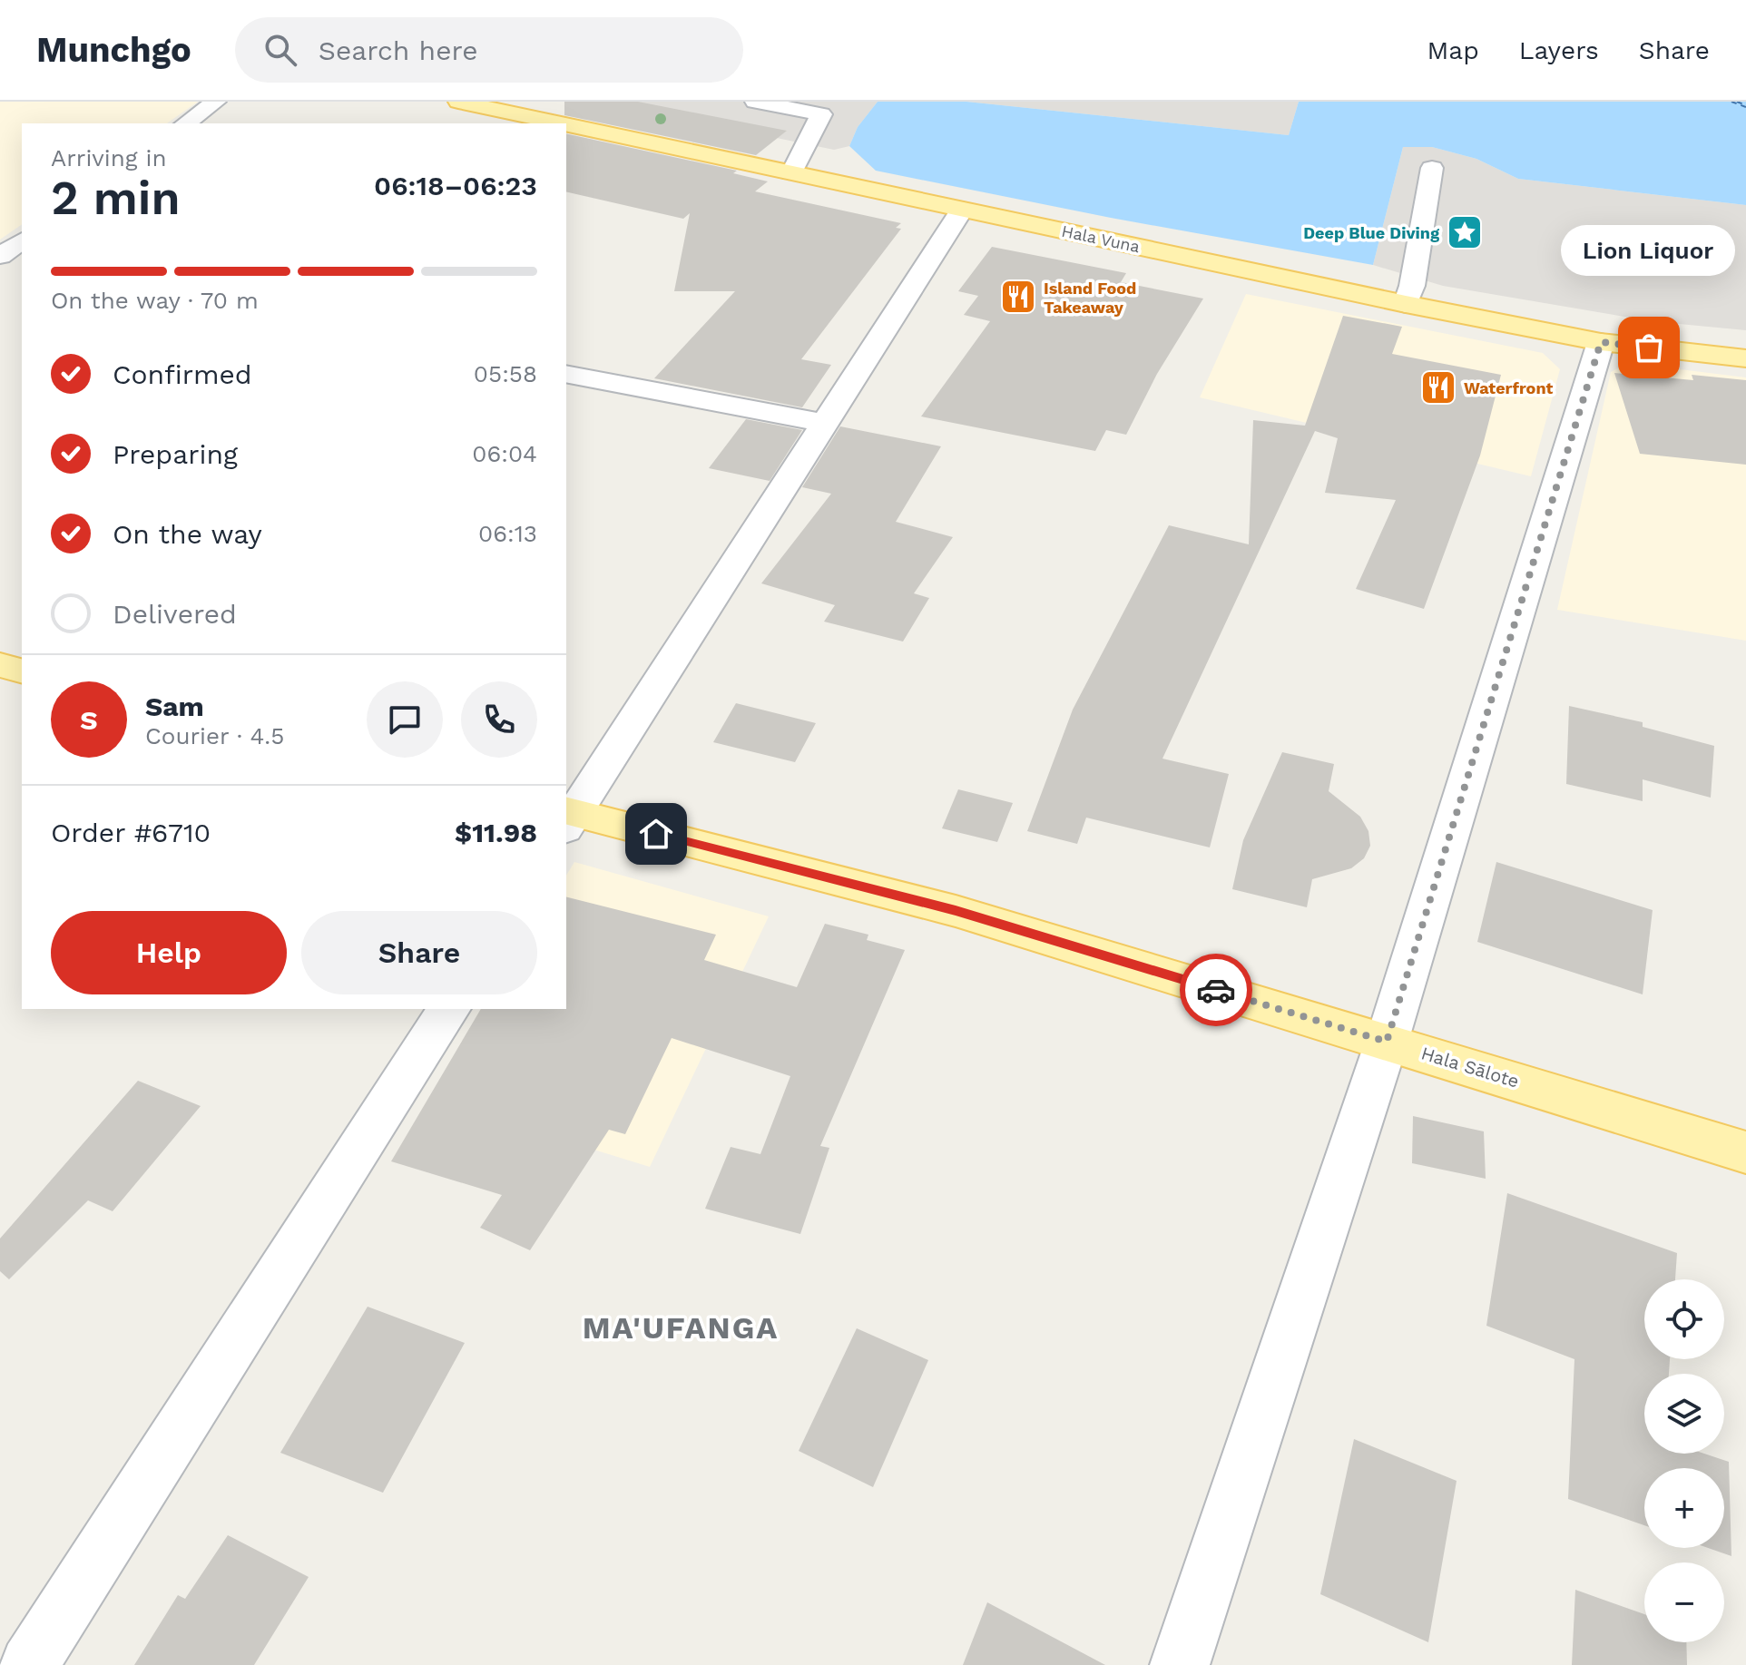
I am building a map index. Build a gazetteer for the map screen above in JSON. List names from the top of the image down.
{
  "streets": {
    "main road": ["Hala Vuna", "Hala Sālote"]
  },
  "districts": ["MA'UFANGA"],
  "places": {
    "place": ["Deep Blue Diving"],
    "restaurant": ["Island Food Takeaway", "Waterfront"],
    "other": ["Lion Liquor"]
  },
  "page": {
    "header": "Munchgo",
    "search": "Search here",
    "nav": ["Map", "Layers", "Share"],
    "heading": ["2 min", "Arriving in", "06:18–06:23"],
    "panel": [
      "Sam",
      "Courier · 4.5",
      "Order #6710",
      "$11.98"
    ],
    "bubble": "Lion Liquor",
    "bar": "On the way · 70 m",
    "list": [
      ["Confirmed", "05:58"],
      ["Preparing", "06:04"],
      ["On the way", "06:13"],
      "Delivered"
    ],
    "round": "S",
    "buttons": ["Help", "Share"],
    "map_buttons": ["+", "−"]
  }
}
